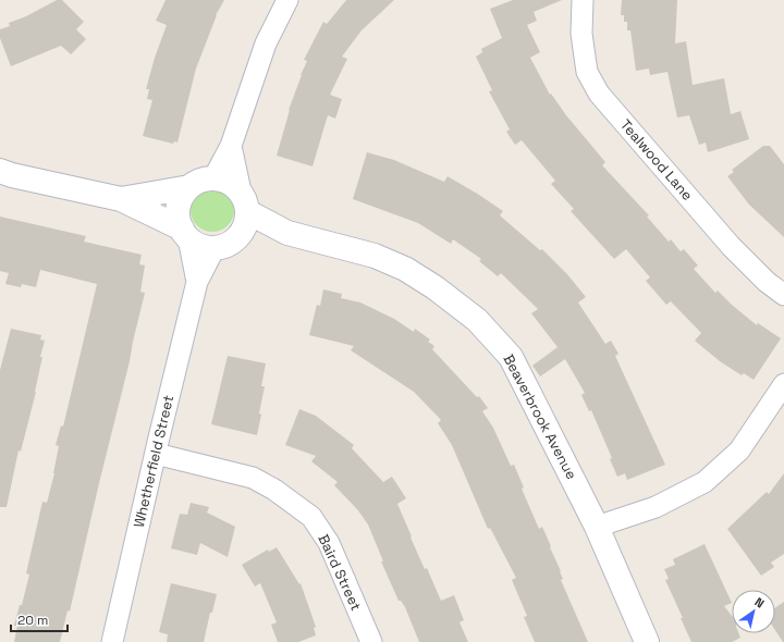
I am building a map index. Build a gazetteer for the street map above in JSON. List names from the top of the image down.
{
  "streets": {
    "street": [
      "Tealwood Lane",
      "Beaverbrook Avenue",
      "Whetherfield Street",
      "Baird Street"
    ]
  },
  "crossings": [
    ["Beaverbrook Avenue", "Whetherfield Street"],
    ["Whetherfield Street", "Baird Street"]
  ],
  "scale_bar": "20 m",
  "north": "top right"
}
